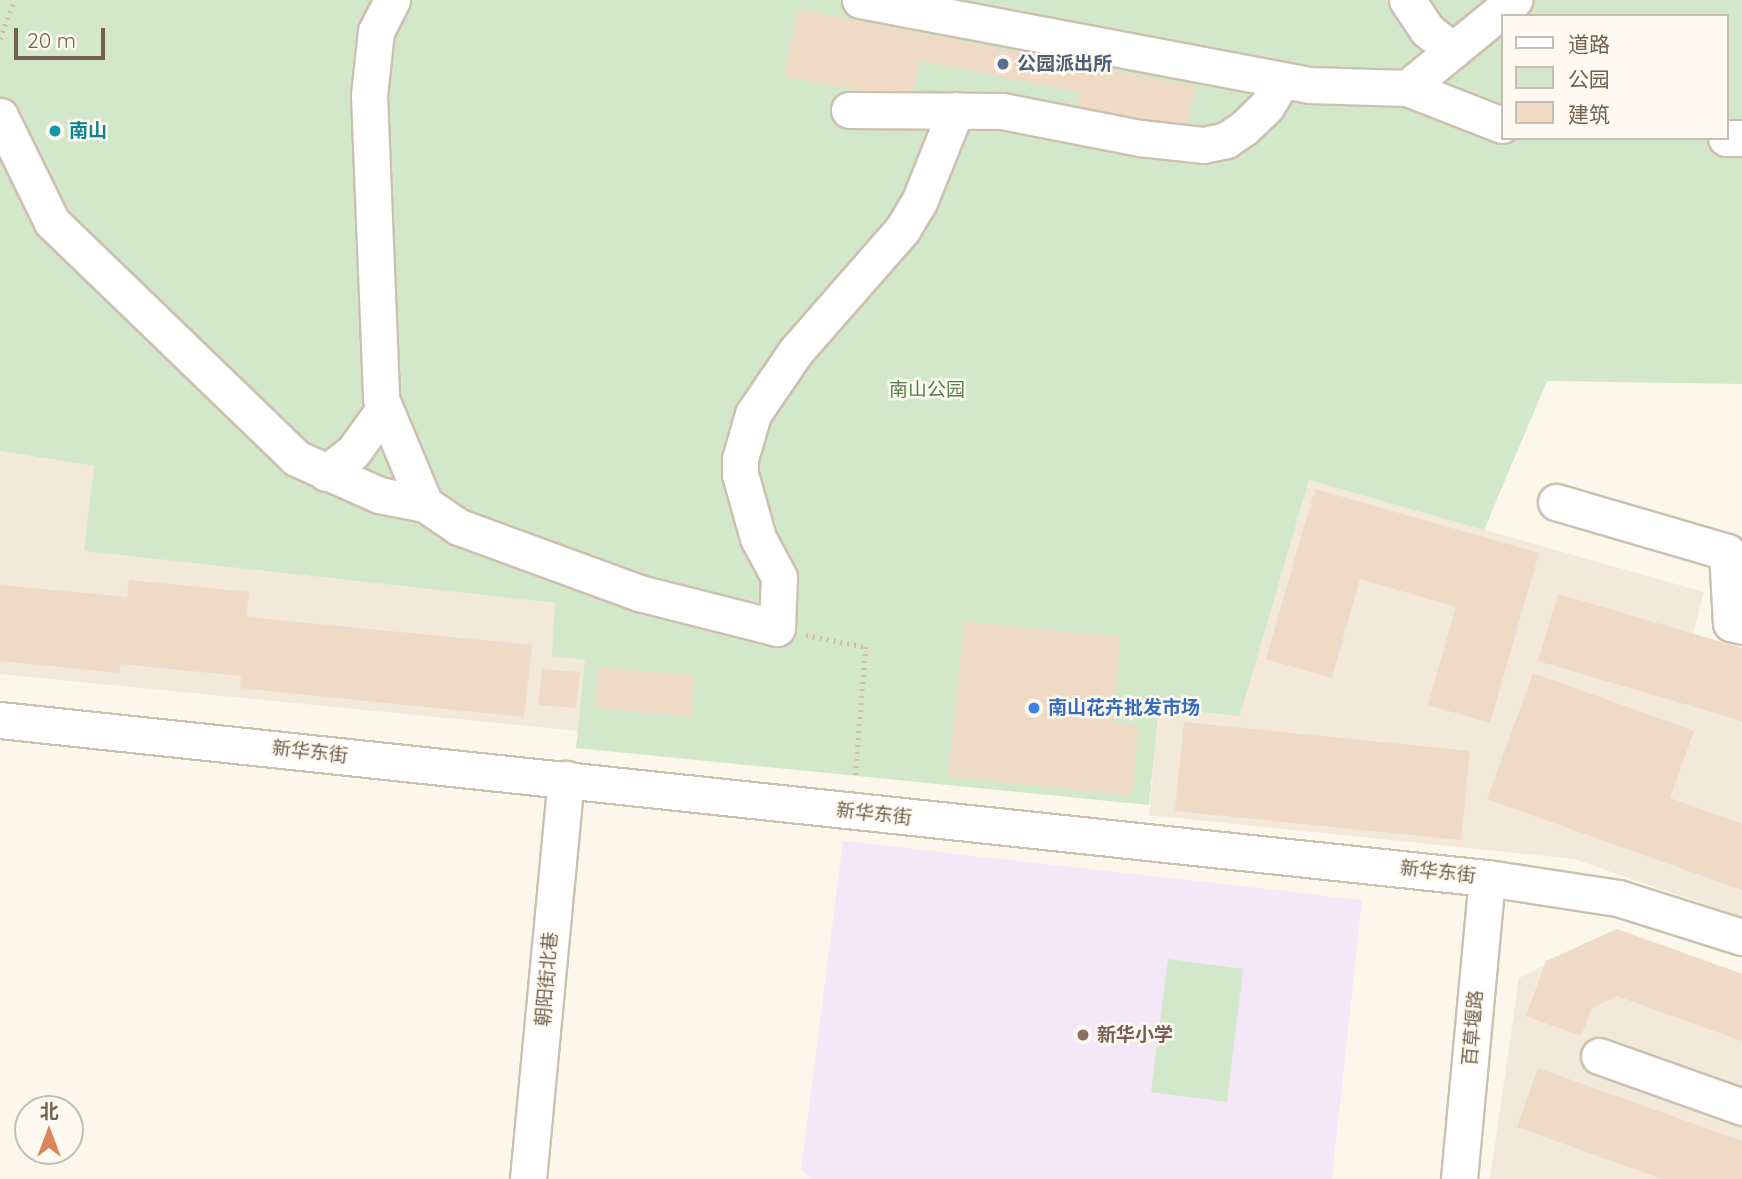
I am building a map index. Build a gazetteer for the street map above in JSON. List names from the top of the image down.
{
  "streets": {
    "street": ["新华东街", "朝阳街北巷", "百草堰路"]
  },
  "crossings": [
    ["新华东街", "朝阳街北巷"],
    ["新华东街", "百草堰路"]
  ],
  "parks": ["南山公园"],
  "places": [
    "公园派出所",
    "南山",
    "南山花卉批发市场",
    "新华小学"
  ],
  "legend": ["道路", "公园", "建筑"],
  "scale_bar": "20 m",
  "north": "top"
}
